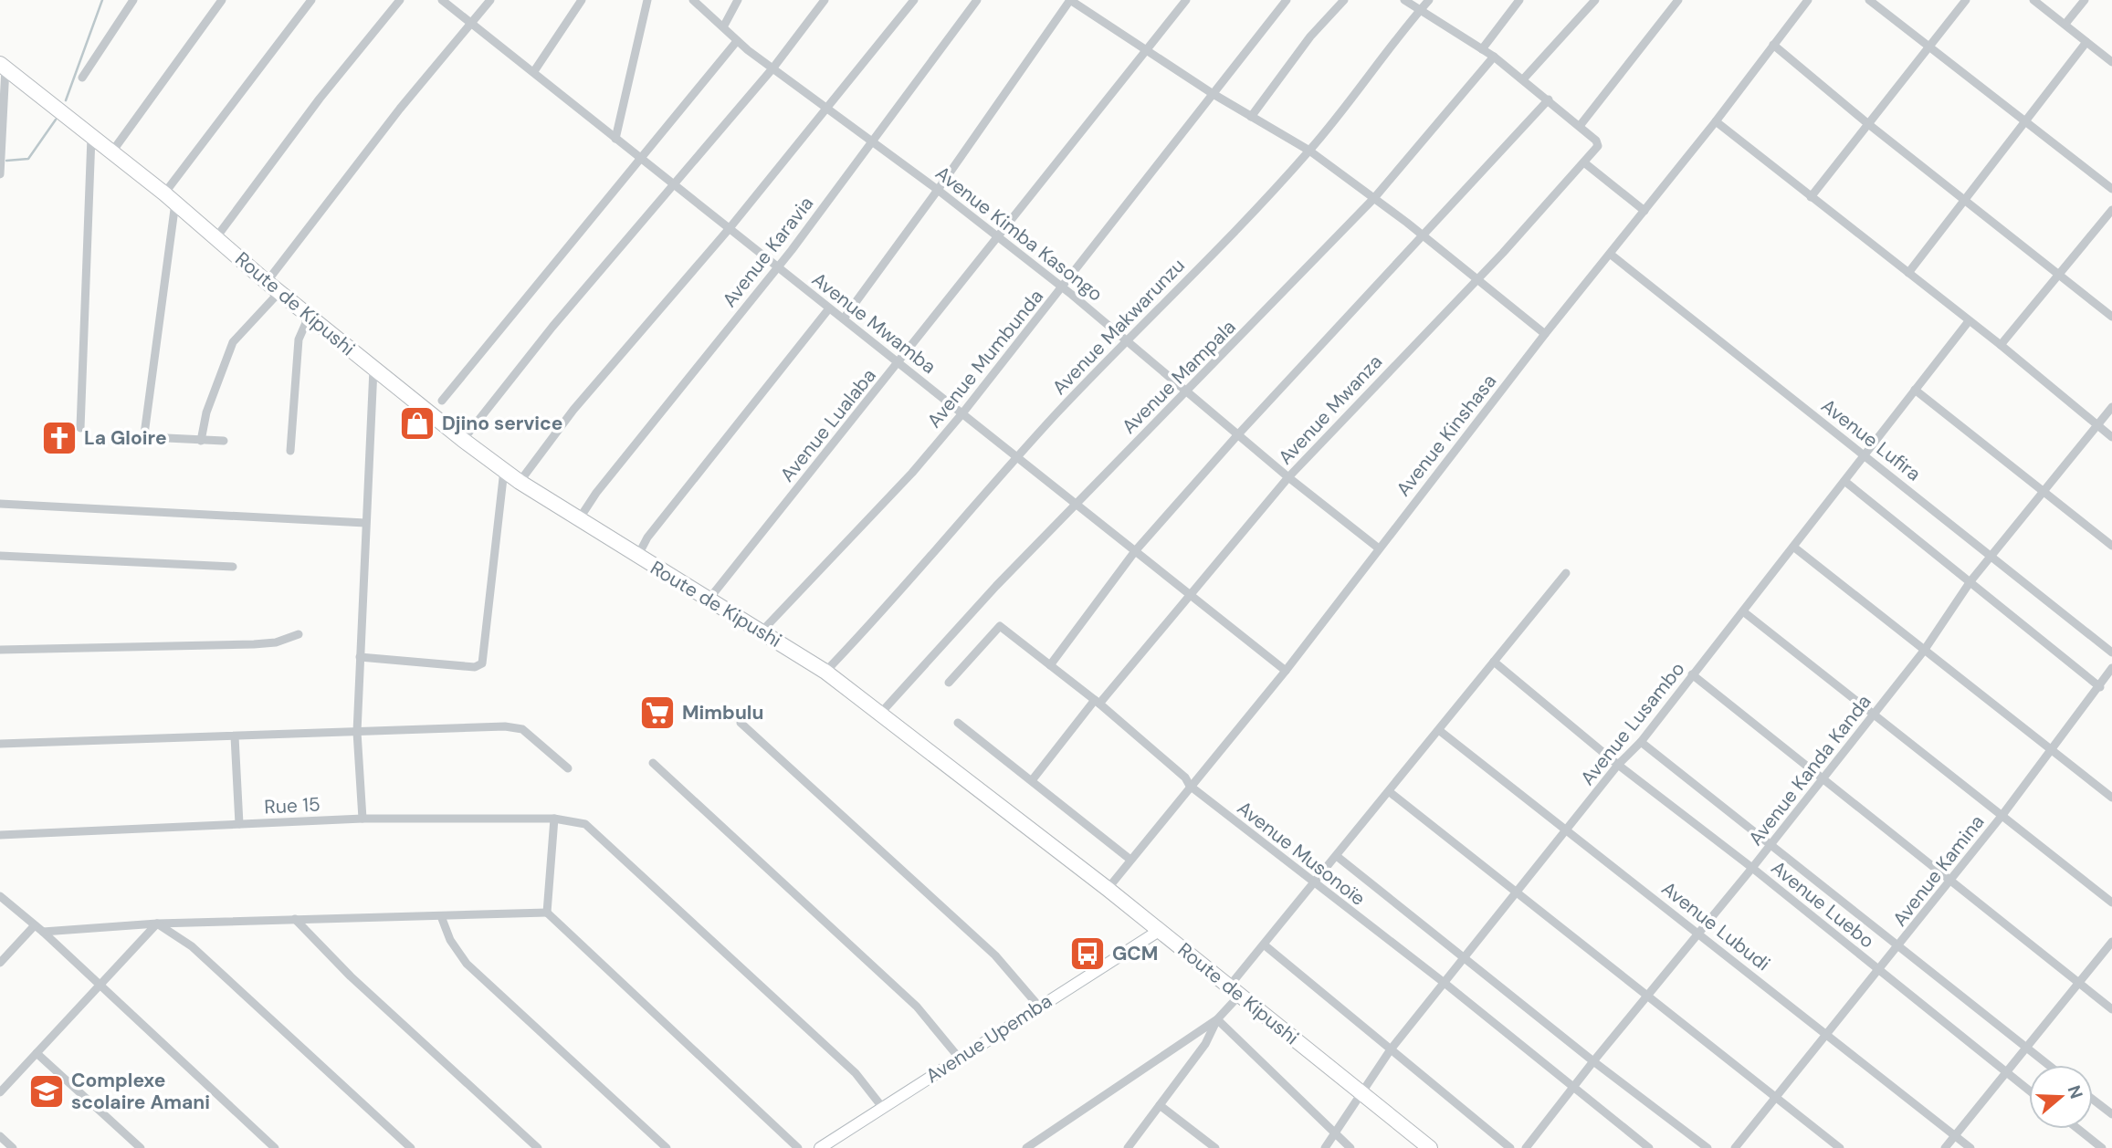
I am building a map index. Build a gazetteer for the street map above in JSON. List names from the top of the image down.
{
  "streets": {
    "highway": ["Route de Kipushi"],
    "street": [
      "Avenue Kimba Kasongo",
      "Avenue Karavia",
      "Avenue Mwamba",
      "Avenue Makwarunzu",
      "Avenue Mumbunda",
      "Avenue Mampala",
      "Avenue Mwanza",
      "Avenue Lualaba",
      "Avenue Kinshasa",
      "Avenue Lufira",
      "Avenue Lusambo",
      "Avenue Kanda Kanda",
      "Rue 15",
      "Avenue Musonoïe",
      "Avenue Kamina",
      "Avenue Luebo",
      "Avenue Lubudi",
      "Avenue Upemba"
    ]
  },
  "crossings": [
    ["Avenue Kimba Kasongo", "Avenue Karavia"],
    ["Avenue Kimba Kasongo", "Avenue Makwarunzu"],
    ["Avenue Kimba Kasongo", "Avenue Mumbunda"],
    ["Avenue Kimba Kasongo", "Avenue Mampala"],
    ["Avenue Kimba Kasongo", "Avenue Mwanza"],
    ["Avenue Kimba Kasongo", "Avenue Lualaba"],
    ["Avenue Kimba Kasongo", "Avenue Kinshasa"],
    ["Avenue Karavia", "Route de Kipushi"],
    ["Avenue Karavia", "Avenue Mwamba"],
    ["Route de Kipushi", "Avenue Makwarunzu"],
    ["Route de Kipushi", "Avenue Mumbunda"],
    ["Route de Kipushi", "Avenue Mampala"],
    ["Route de Kipushi", "Avenue Lualaba"],
    ["Route de Kipushi", "Avenue Kinshasa"],
    ["Route de Kipushi", "Avenue Lusambo"],
    ["Route de Kipushi", "Avenue Upemba"],
    ["Avenue Mwamba", "Avenue Makwarunzu"],
    ["Avenue Mwamba", "Avenue Mumbunda"],
    ["Avenue Mwamba", "Avenue Mampala"],
    ["Avenue Mwamba", "Avenue Mwanza"],
    ["Avenue Mwamba", "Avenue Lualaba"],
    ["Avenue Mwamba", "Avenue Kinshasa"],
    ["Avenue Mwanza", "Avenue Musonoïe"],
    ["Avenue Kinshasa", "Avenue Lufira"],
    ["Avenue Kinshasa", "Avenue Musonoïe"],
    ["Avenue Lufira", "Avenue Lusambo"],
    ["Avenue Lufira", "Avenue Kanda Kanda"],
    ["Avenue Lusambo", "Avenue Musonoïe"],
    ["Avenue Lusambo", "Avenue Luebo"],
    ["Avenue Lusambo", "Avenue Lubudi"],
    ["Avenue Kanda Kanda", "Avenue Musonoïe"],
    ["Avenue Kanda Kanda", "Avenue Luebo"],
    ["Avenue Kanda Kanda", "Avenue Lubudi"],
    ["Rue 15", "Avenue Upemba"],
    ["Avenue Kamina", "Avenue Luebo"],
    ["Avenue Kamina", "Avenue Lubudi"]
  ],
  "places": {
    "shop": ["Djino service"],
    "church": ["La Gloire"],
    "supermarket": ["Mimbulu"],
    "bus stop": ["GCM"],
    "school or university": ["Complexe scolaire Amani"]
  },
  "north": "right"
}
